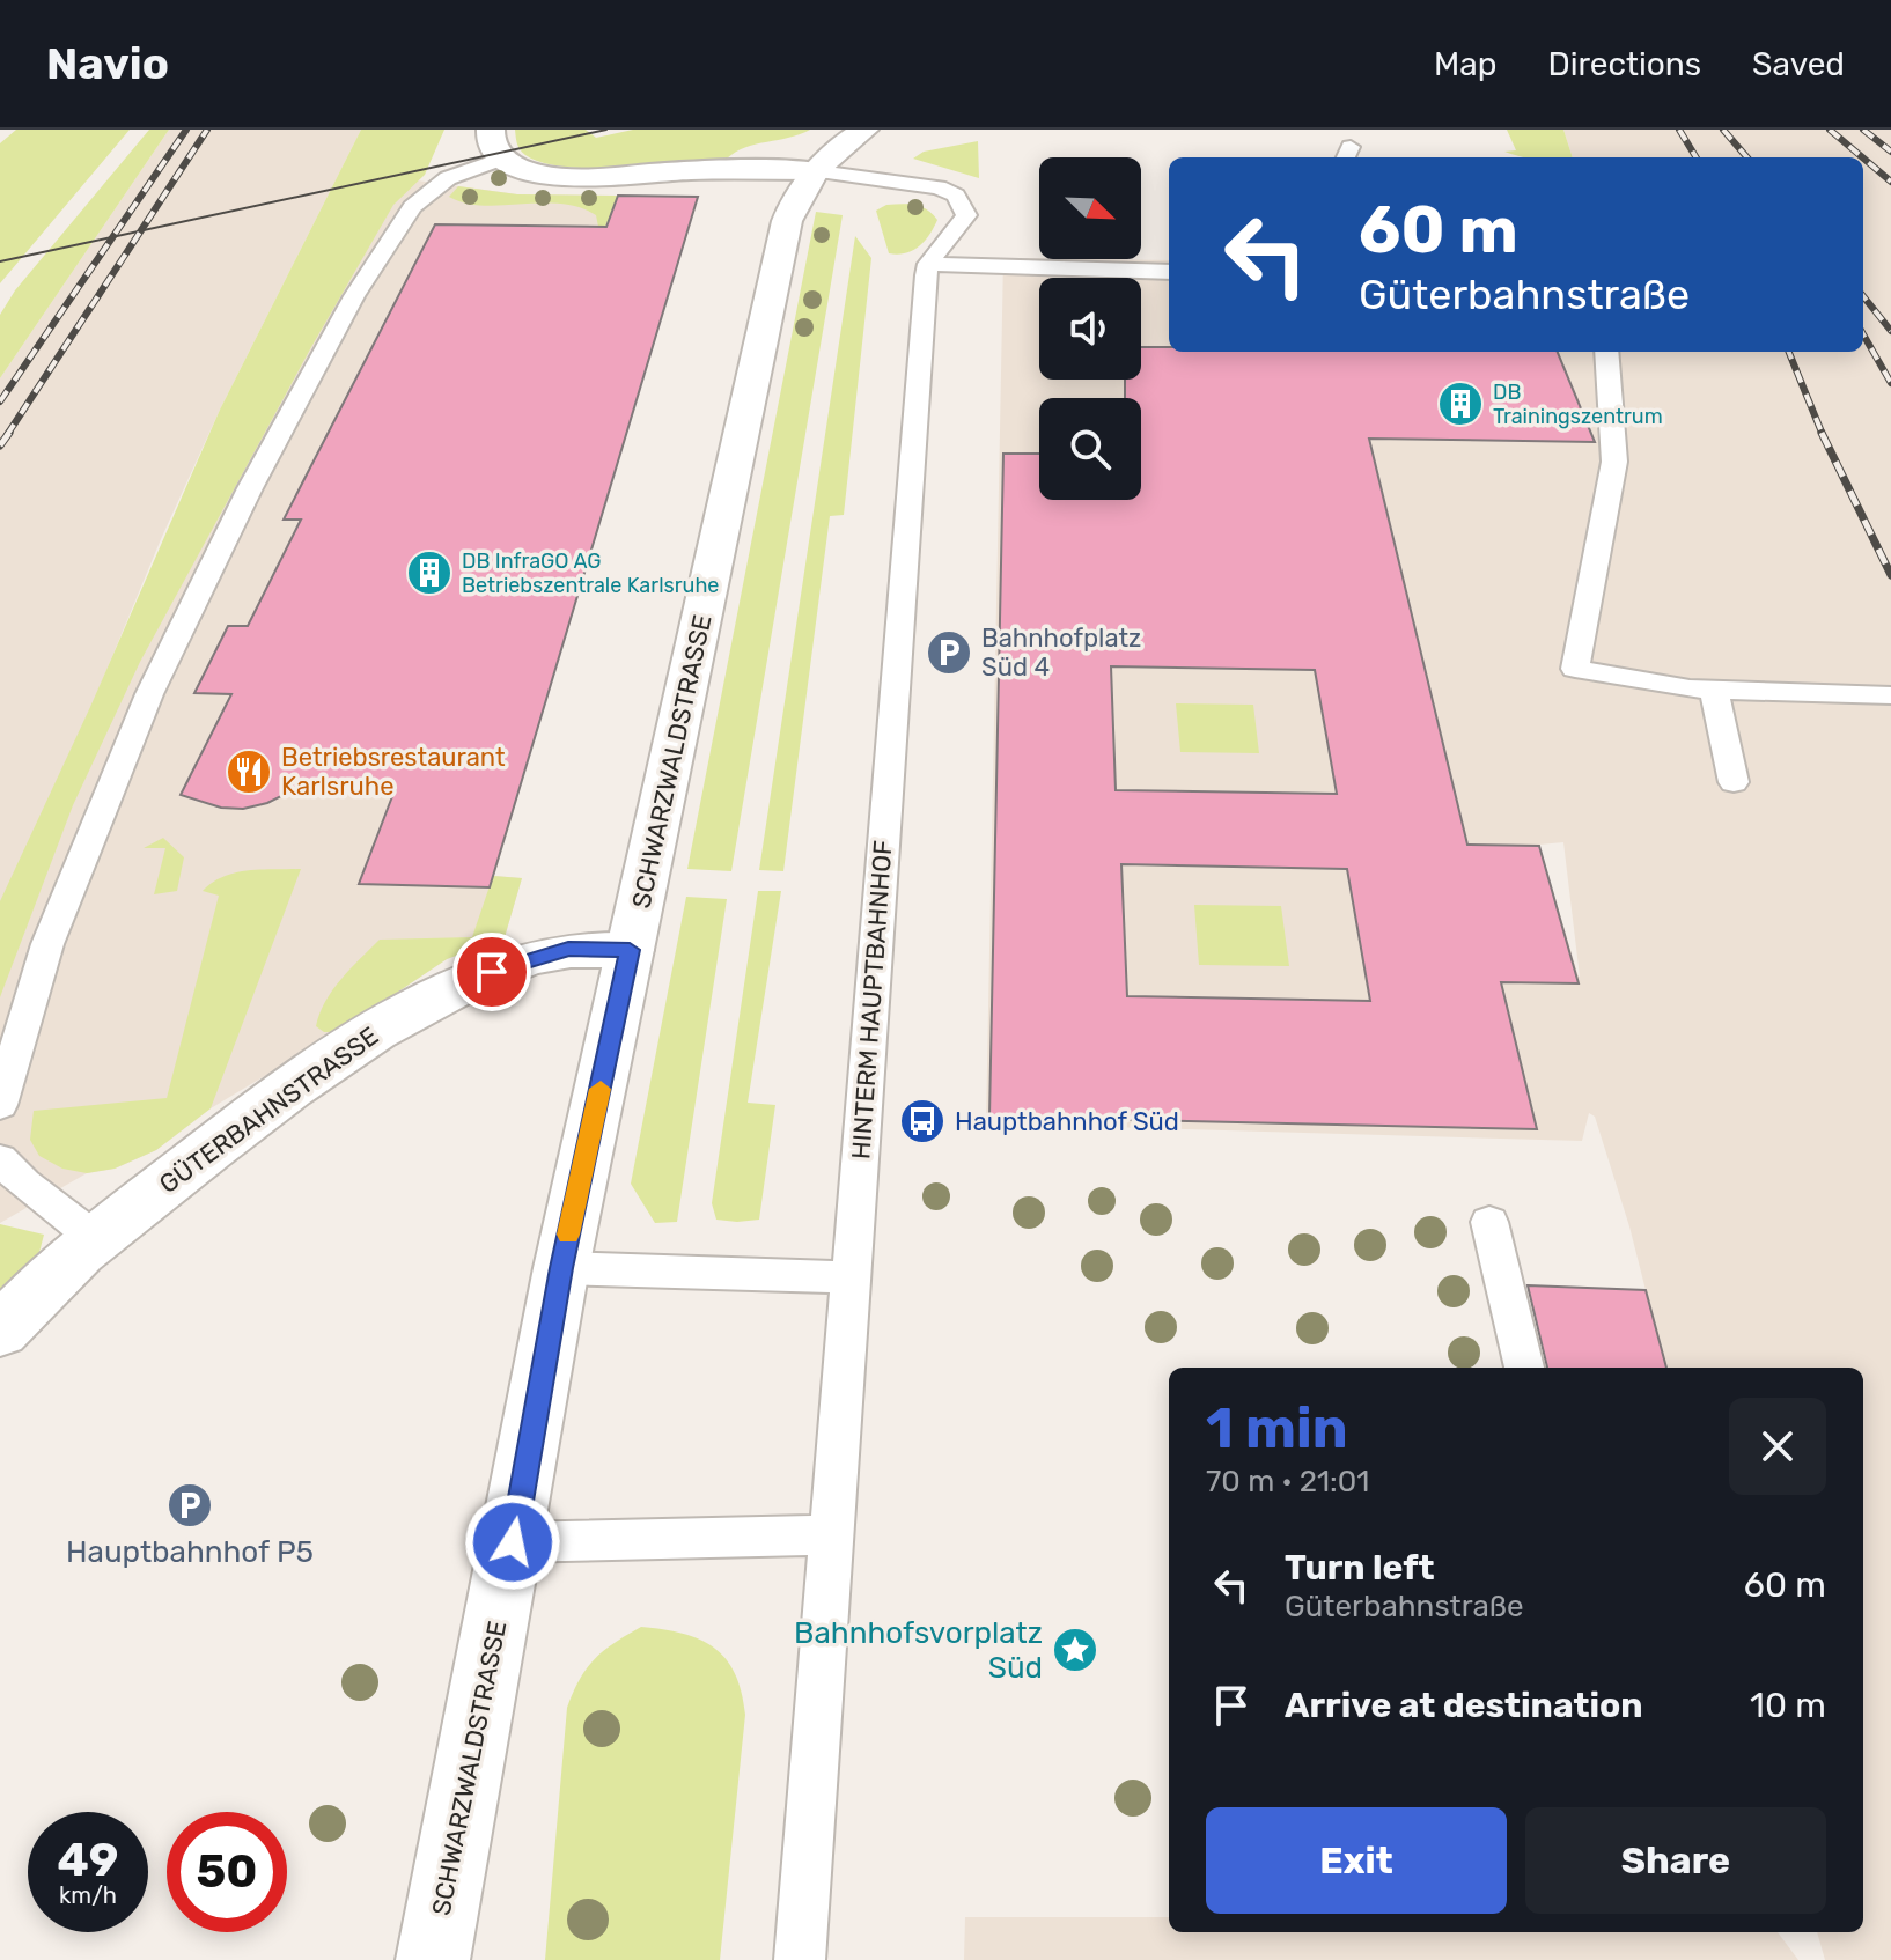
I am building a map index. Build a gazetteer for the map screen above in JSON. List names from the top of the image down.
{
  "streets": {
    "main road": ["SCHWARZWALDSTRASSE", "GÜTERBAHNSTRASSE"],
    "lane": ["HINTERM HAUPTBAHNHOF"]
  },
  "crossings": [
    ["SCHWARZWALDSTRASSE", "GÜTERBAHNSTRASSE"]
  ],
  "places": {
    "building": ["DB Trainingszentrum", "DB InfraGO AG Betriebszentrale Karlsruhe"],
    "parking": ["Bahnhofplatz Süd 4", "Hauptbahnhof P5"],
    "restaurant": ["Betriebsrestaurant Karlsruhe"],
    "bus stop": ["Hauptbahnhof Süd"],
    "place": ["Bahnhofsvorplatz Süd"]
  },
  "north": "bottom right",
  "page": {
    "header": "Navio",
    "nav": ["Map", "Directions", "Saved"],
    "turn": ["60 m", "Güterbahnstraße"],
    "heading": ["1 min", "70 m · 21:01"],
    "list": [
      {
        "name": "Turn left",
        "note": "Güterbahnstraße",
        "value": "60 m"
      },
      {
        "name": "Arrive at destination",
        "value": "10 m"
      }
    ],
    "buttons": ["Exit", "Share"],
    "speed": "49 km/h",
    "limit": "50"
  }
}
